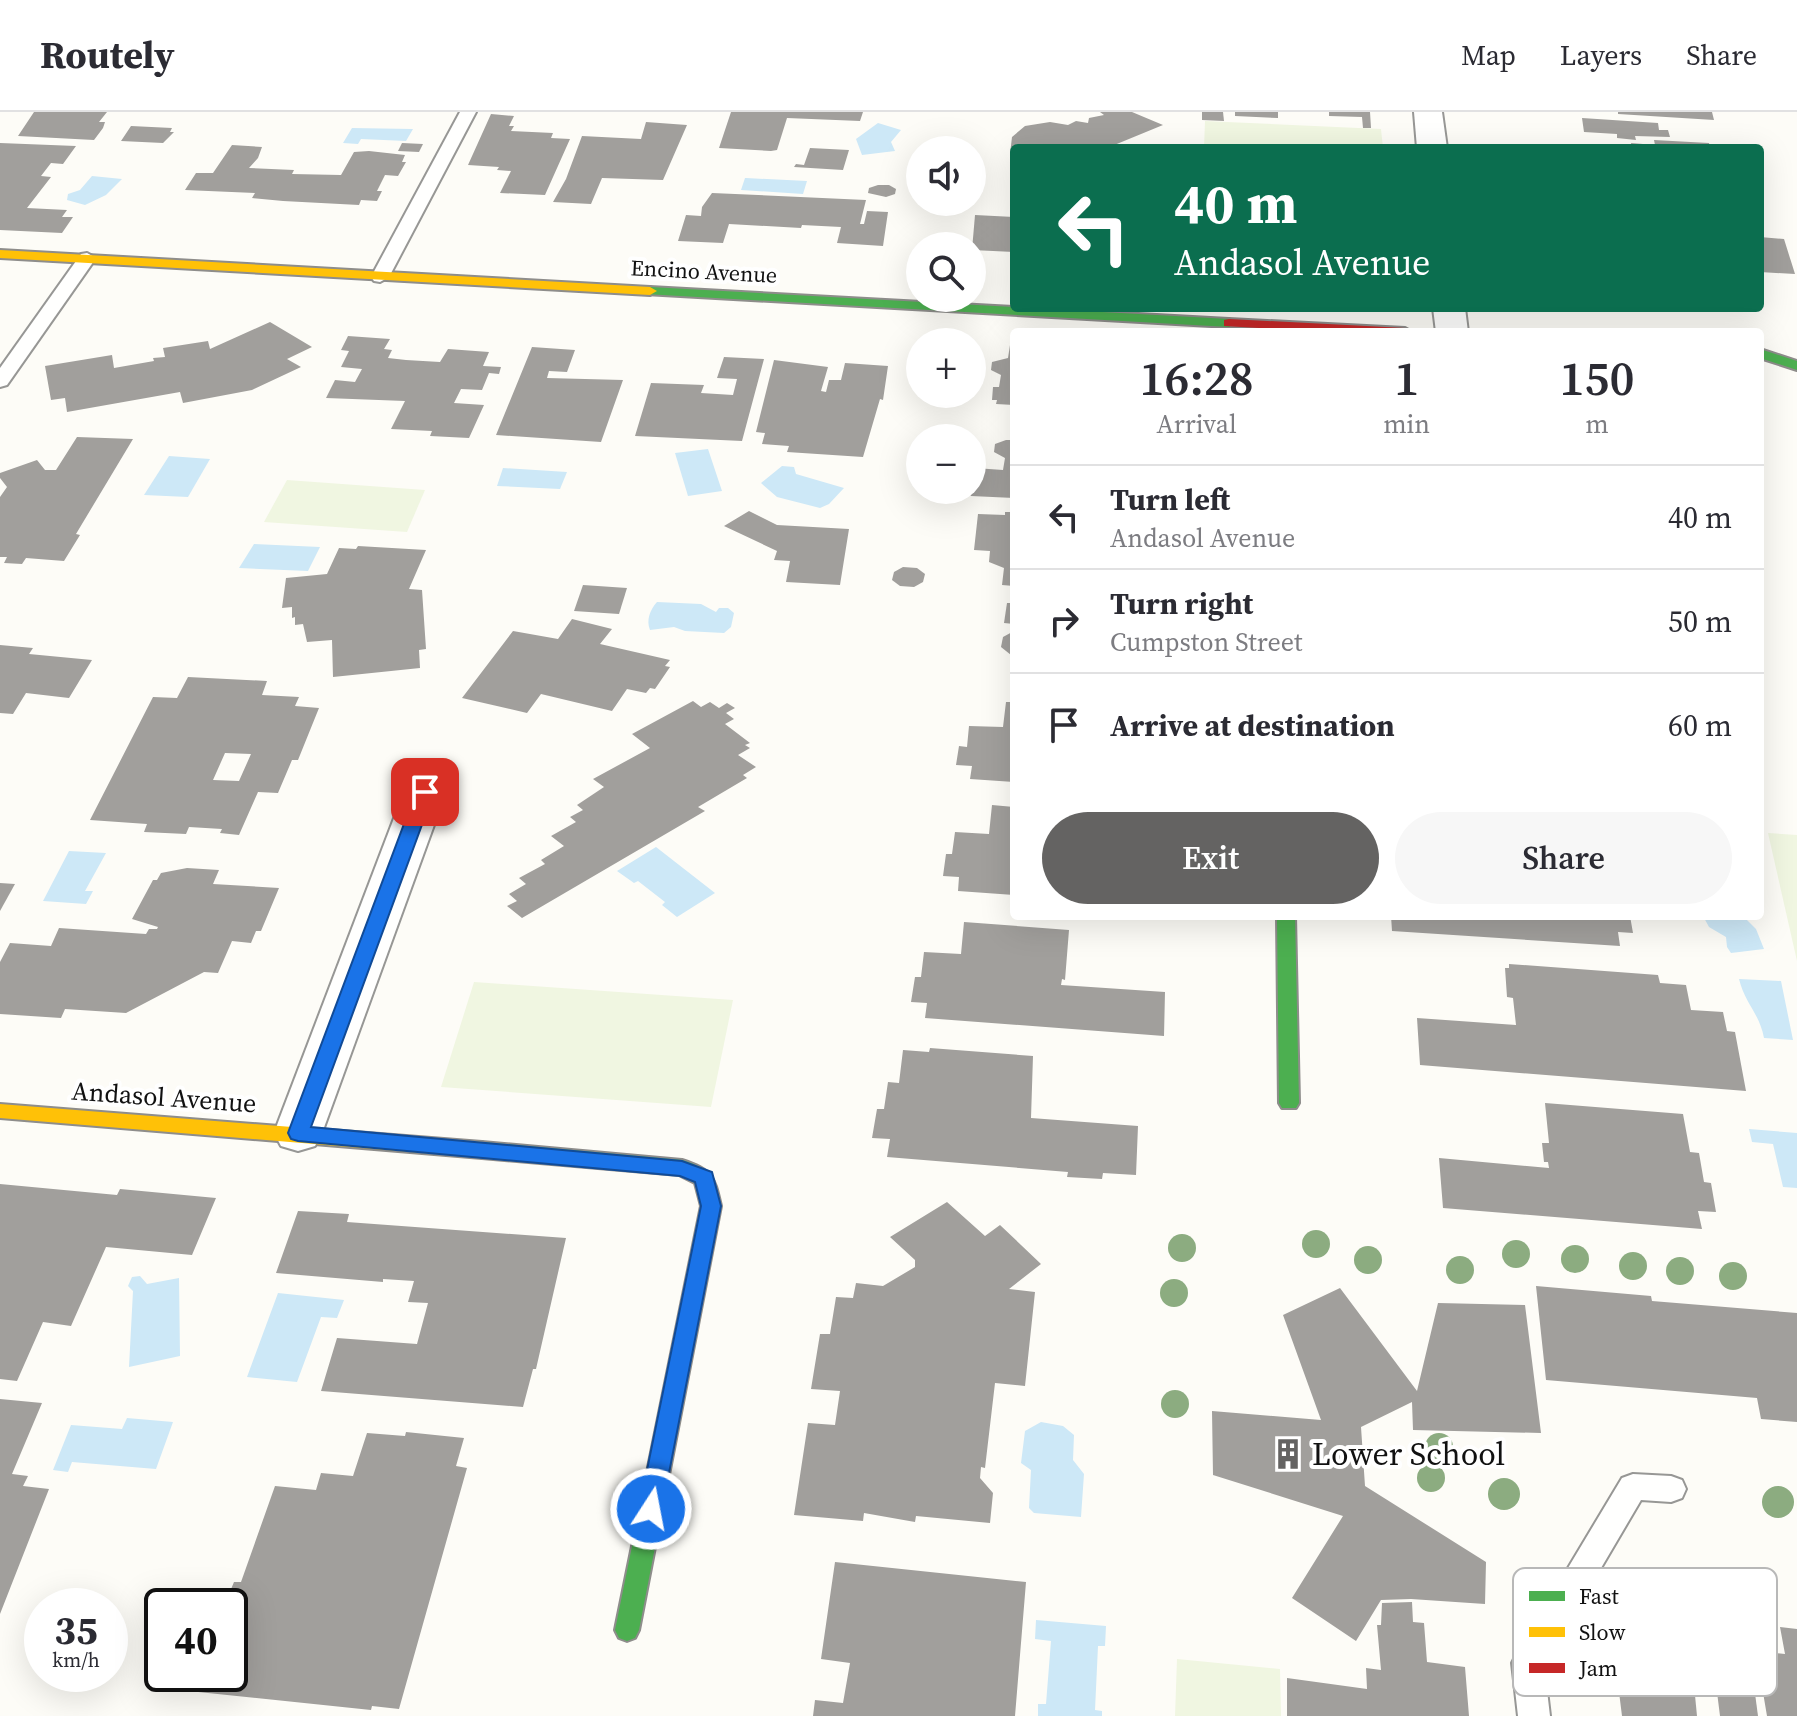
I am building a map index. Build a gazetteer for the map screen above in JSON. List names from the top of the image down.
{
  "streets": {
    "street": ["Encino Avenue", "Andasol Avenue"]
  },
  "places": {
    "building": ["Lower School"]
  },
  "legend": ["Fast", "Slow", "Jam"],
  "page": {
    "header": "Routely",
    "nav": ["Map", "Layers", "Share"],
    "map_buttons": ["+", "−"],
    "turn": ["40 m", "Andasol Avenue"],
    "eta": [
      "16:28",
      "Arrival",
      "1",
      "min",
      "150",
      "m"
    ],
    "list": [
      {
        "name": "Turn left",
        "note": "Andasol Avenue",
        "value": "40 m"
      },
      {
        "name": "Turn right",
        "note": "Cumpston Street",
        "value": "50 m"
      },
      {
        "name": "Arrive at destination",
        "value": "60 m"
      }
    ],
    "buttons": ["Exit", "Share"],
    "speed": "35 km/h",
    "limit": "40"
  }
}
